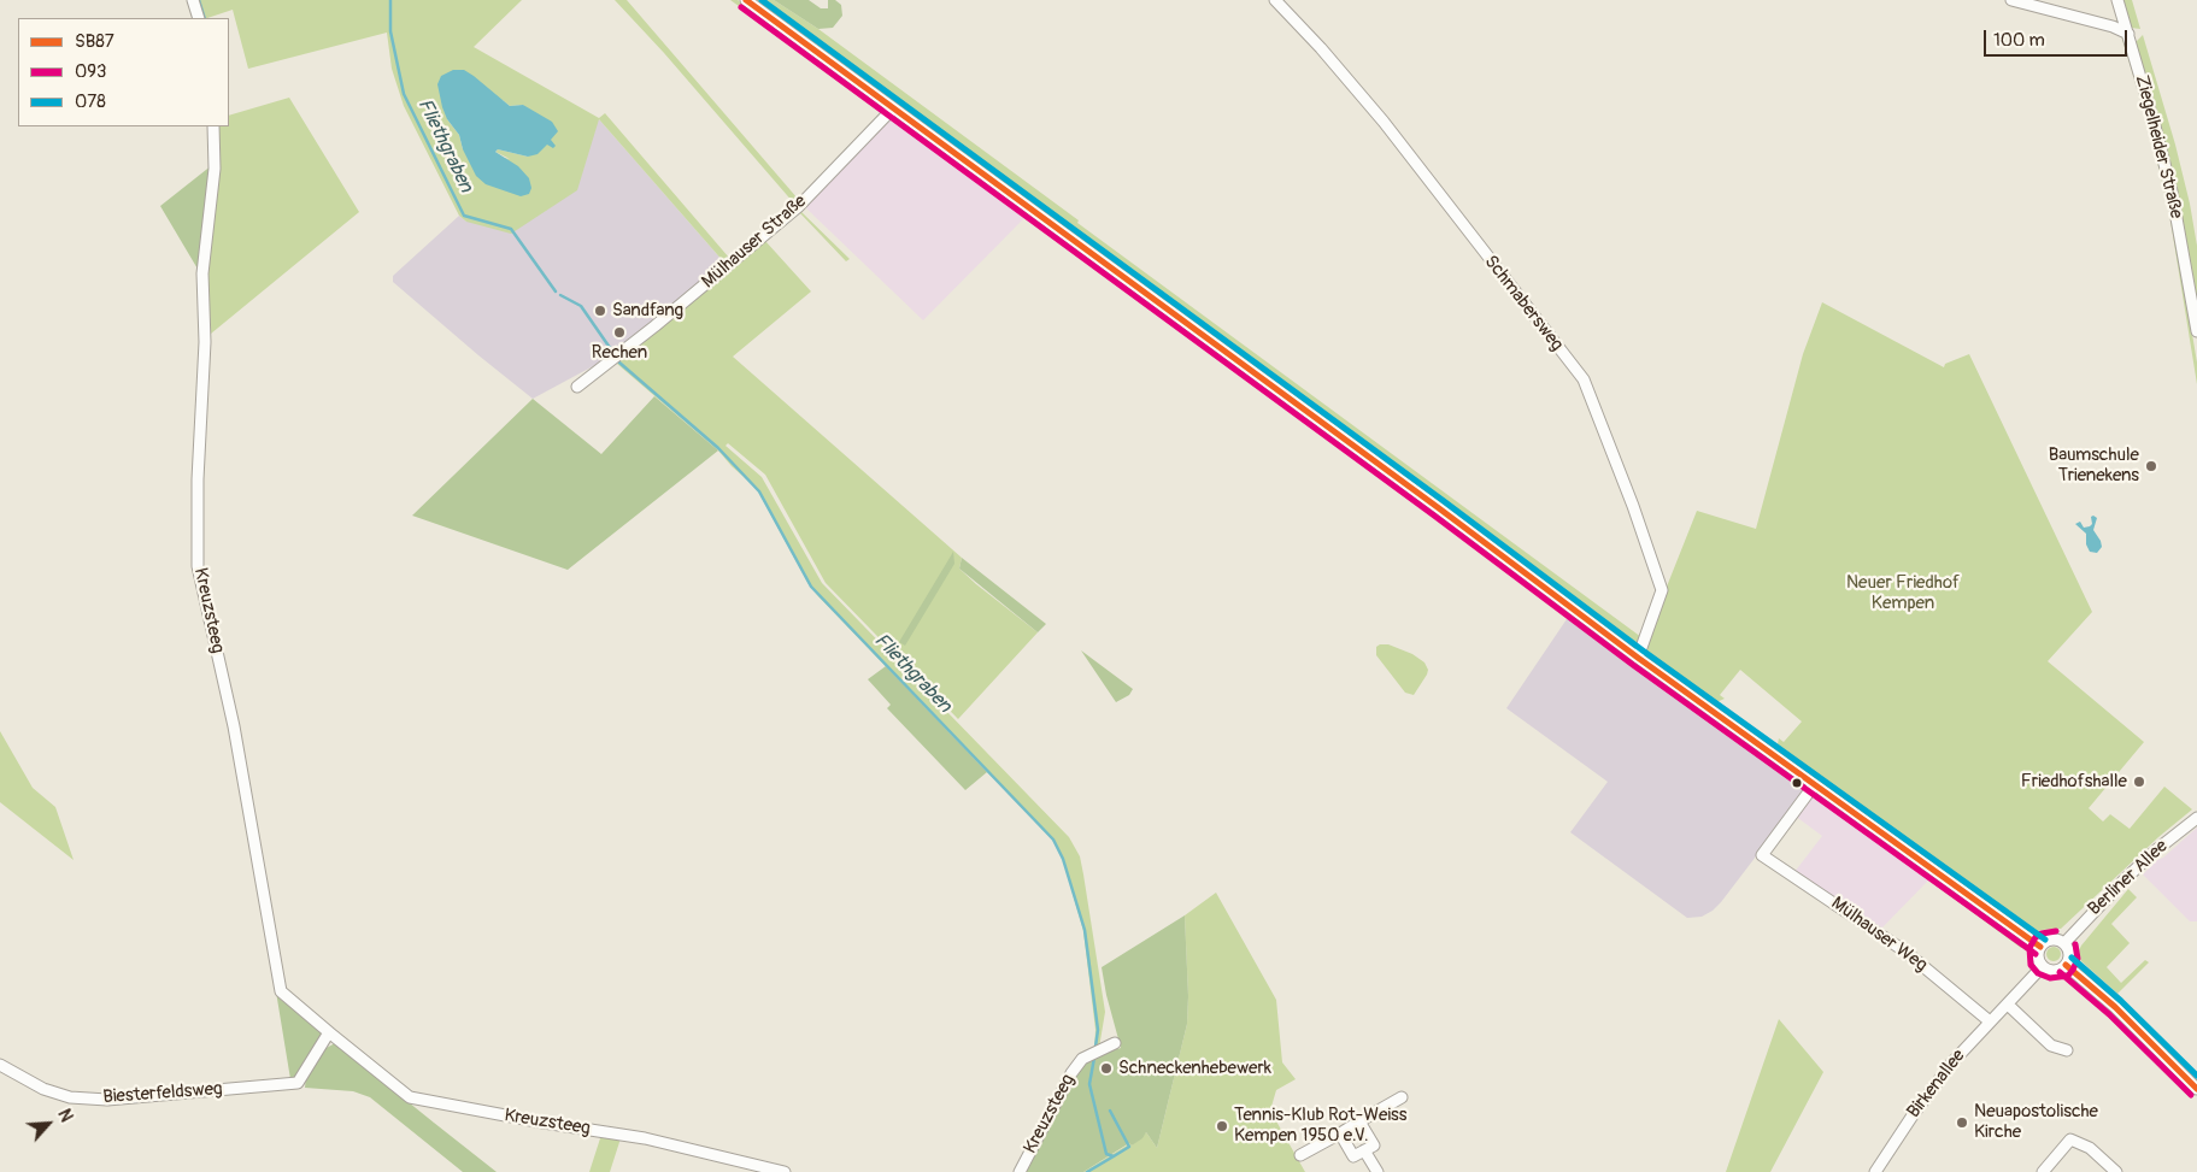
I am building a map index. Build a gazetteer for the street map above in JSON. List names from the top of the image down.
{
  "streets": {
    "street": [
      "Ziegelheider Straße",
      "Mülhauser Straße",
      "Schmabersweg",
      "Kreuzsteeg",
      "Berliner Allee",
      "Mülhauser Weg",
      "Birkenallee",
      "Biesterfeldsweg"
    ]
  },
  "crossings": [
    ["Kreuzsteeg", "Biesterfeldsweg"],
    ["Berliner Allee", "Birkenallee"],
    ["Mülhauser Weg", "Birkenallee"]
  ],
  "water": ["Fliethgraben"],
  "parks": ["Neuer Friedhof Kempen"],
  "places": [
    "Sandfang",
    "Rechen",
    "Baumschule Trienekens",
    "Friedhofshalle",
    "Schneckenhebewerk",
    "Neuapostolische Kirche",
    "Tennis-Klub Rot-Weiss Kempen 1950 e.V."
  ],
  "lines": ["transit line SB87", "transit line 078", "transit line 093"],
  "legend": ["SB87", "093", "078"],
  "scale_bar": "100 m",
  "north": "top right"
}
